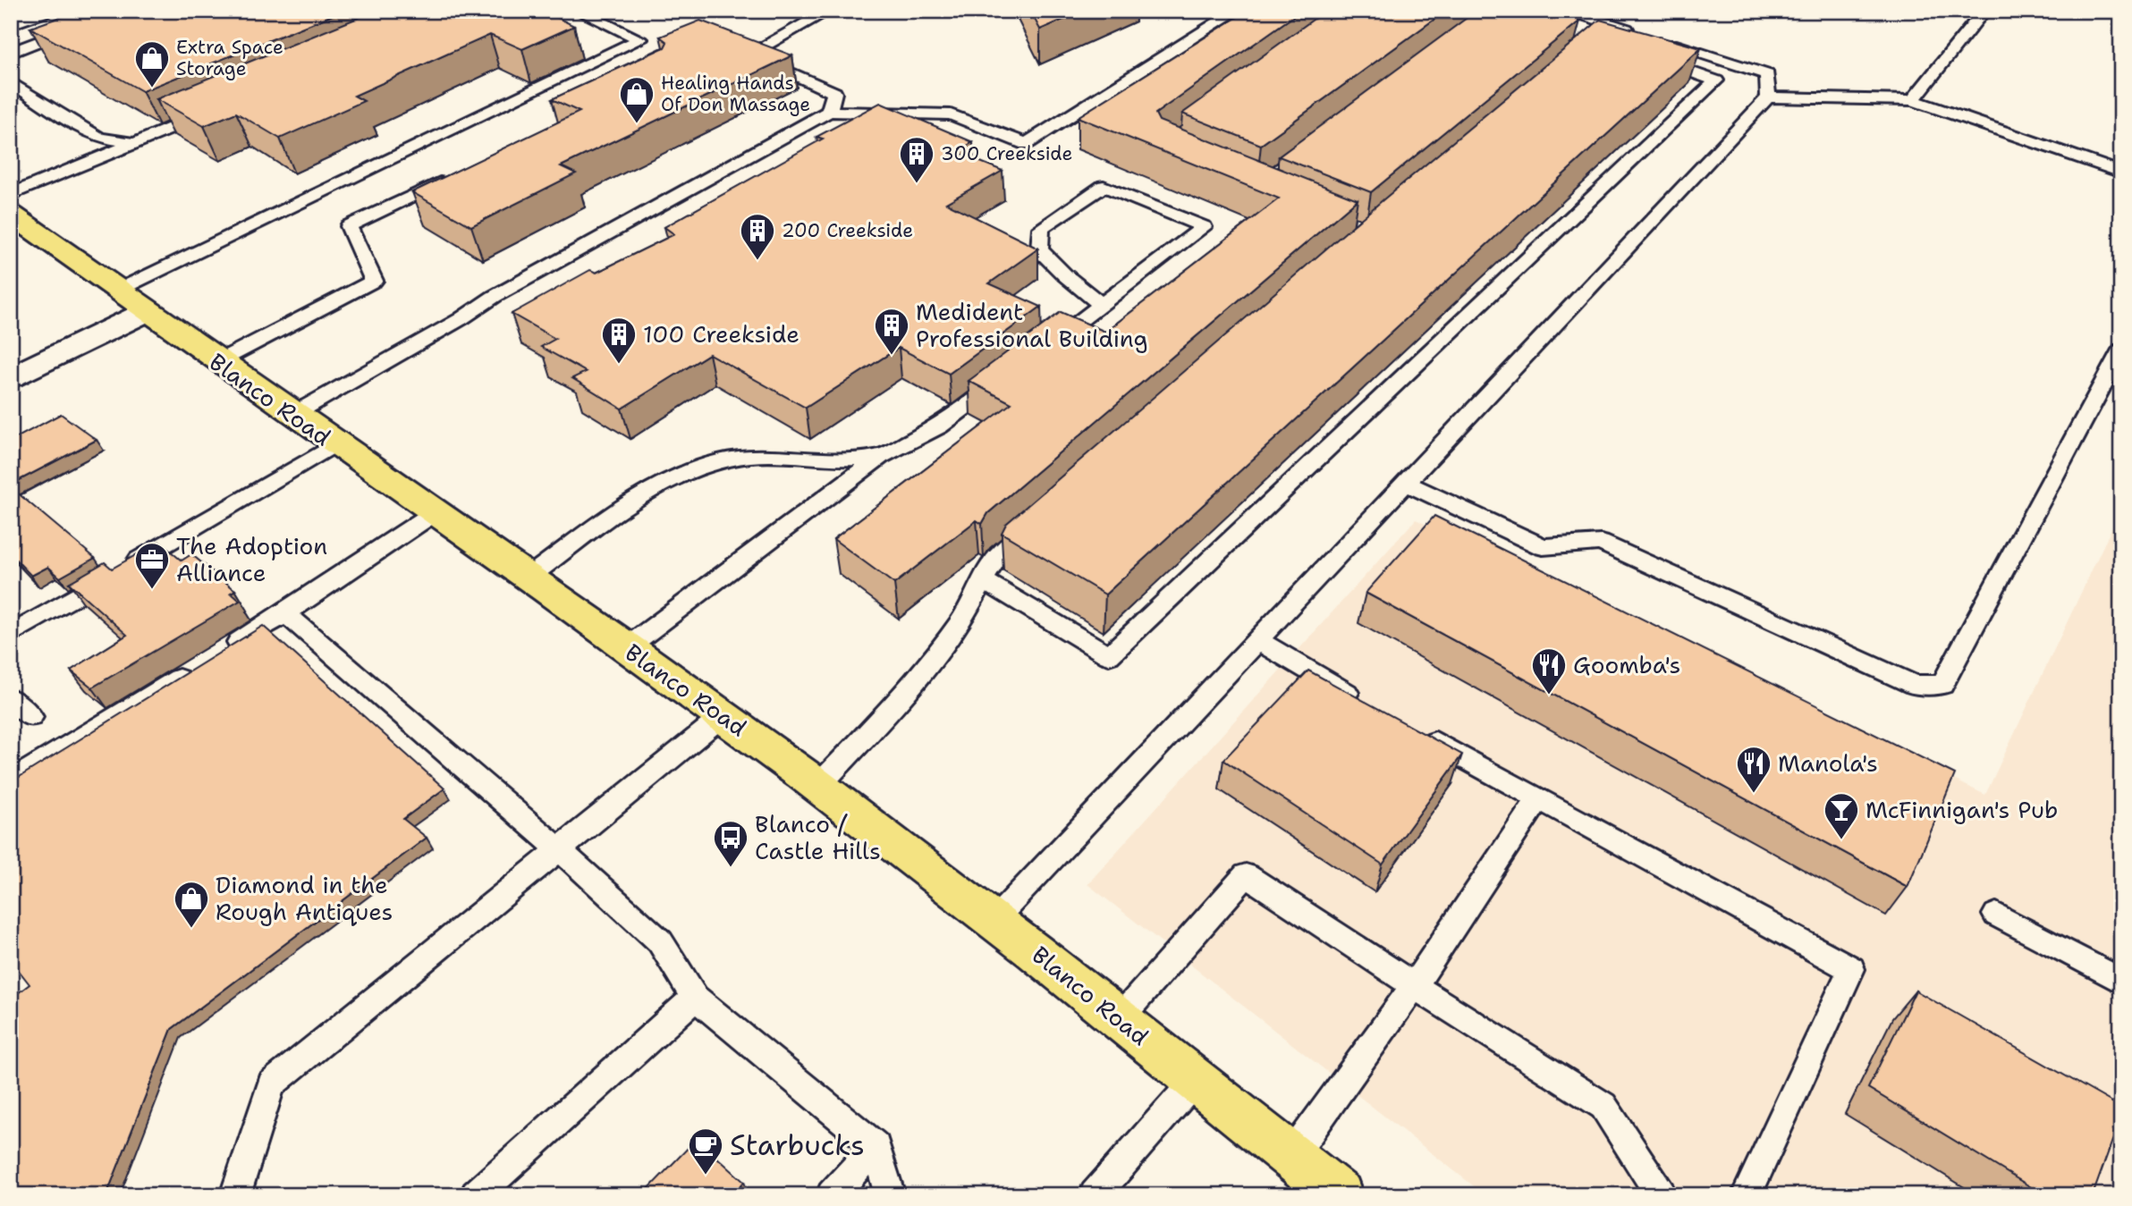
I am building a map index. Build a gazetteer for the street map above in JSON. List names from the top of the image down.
{
  "streets": {
    "main road": ["Blanco Road"]
  },
  "places": {
    "shop": ["Extra Space Storage", "Healing Hands Of Don Massage", "Diamond in the Rough Antiques"],
    "building": [
      "300 Creekside",
      "200 Creekside",
      "Medident Professional Building",
      "100 Creekside"
    ],
    "office": ["The Adoption Alliance"],
    "restaurant": ["Goomba's", "Manola's"],
    "bar": ["McFinnigan's Pub"],
    "bus stop": ["Blanco / Castle Hills"],
    "cafe": ["Starbucks"]
  }
}
